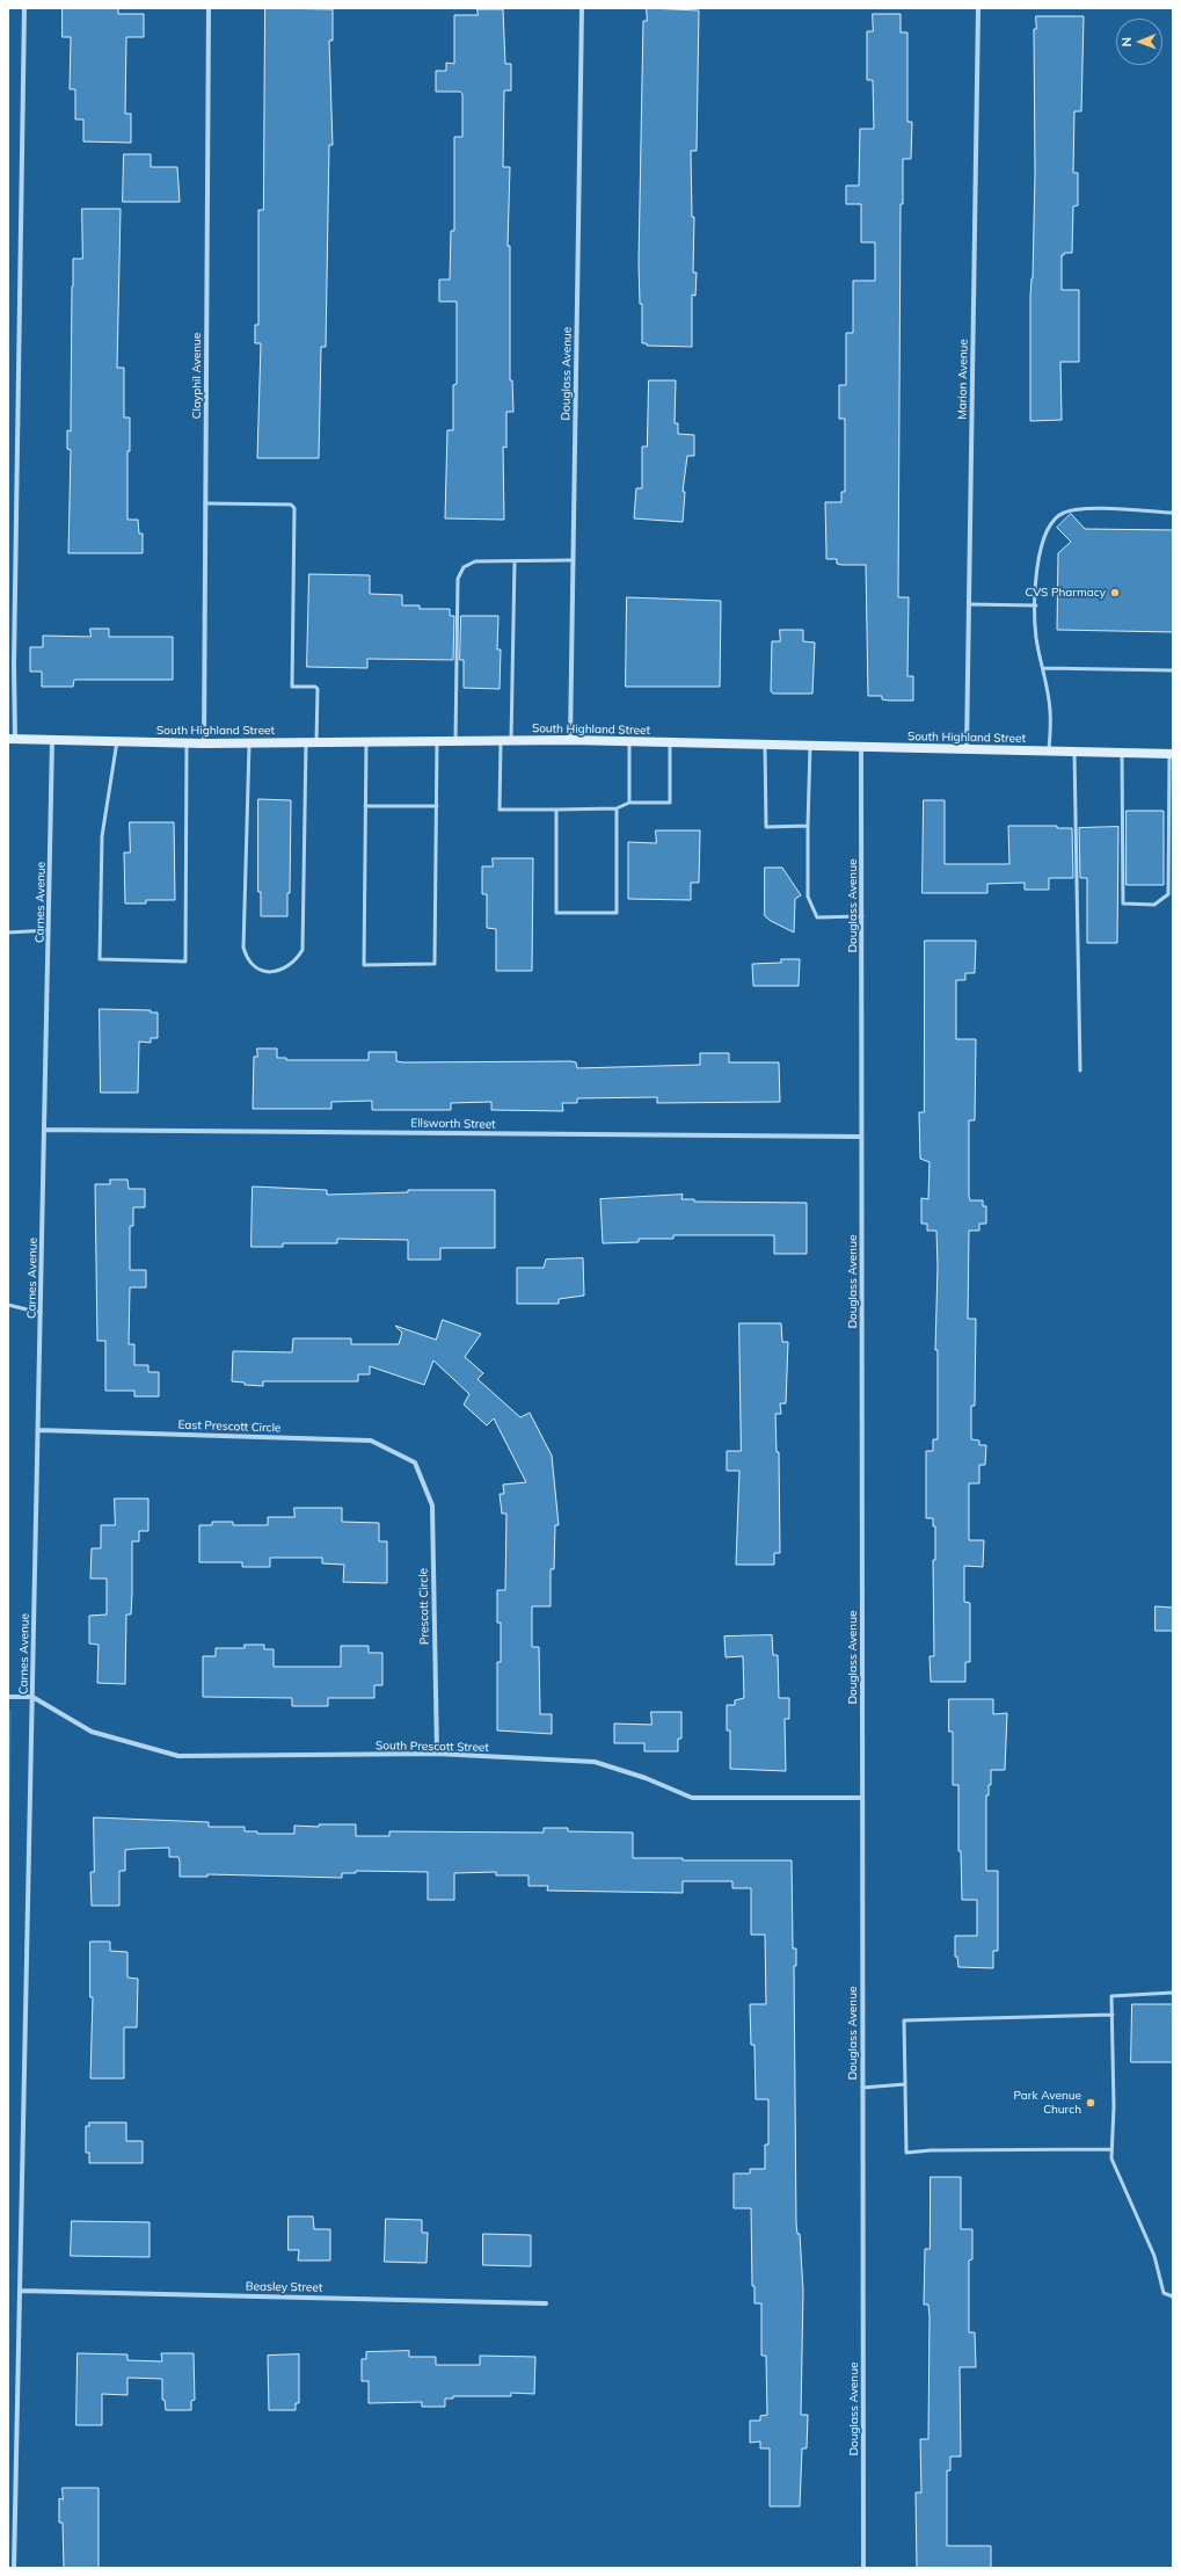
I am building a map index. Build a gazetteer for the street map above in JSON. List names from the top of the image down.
{
  "streets": {
    "main road": ["South Highland Street"],
    "street": [
      "Douglass Avenue",
      "Clayphil Avenue",
      "Marion Avenue",
      "Carnes Avenue",
      "Ellsworth Street",
      "East Prescott Circle",
      "Prescott Circle",
      "South Prescott Street",
      "Beasley Street"
    ]
  },
  "crossings": [
    ["Douglass Avenue", "South Highland Street"],
    ["Douglass Avenue", "Ellsworth Street"],
    ["Douglass Avenue", "South Prescott Street"],
    ["Clayphil Avenue", "South Highland Street"],
    ["Marion Avenue", "South Highland Street"],
    ["South Highland Street", "Carnes Avenue"],
    ["Carnes Avenue", "Ellsworth Street"],
    ["Carnes Avenue", "East Prescott Circle"],
    ["Carnes Avenue", "South Prescott Street"],
    ["Carnes Avenue", "Beasley Street"],
    ["East Prescott Circle", "Prescott Circle"],
    ["Prescott Circle", "South Prescott Street"]
  ],
  "places": ["CVS Pharmacy", "Park Avenue Church"],
  "north": "left"
}
